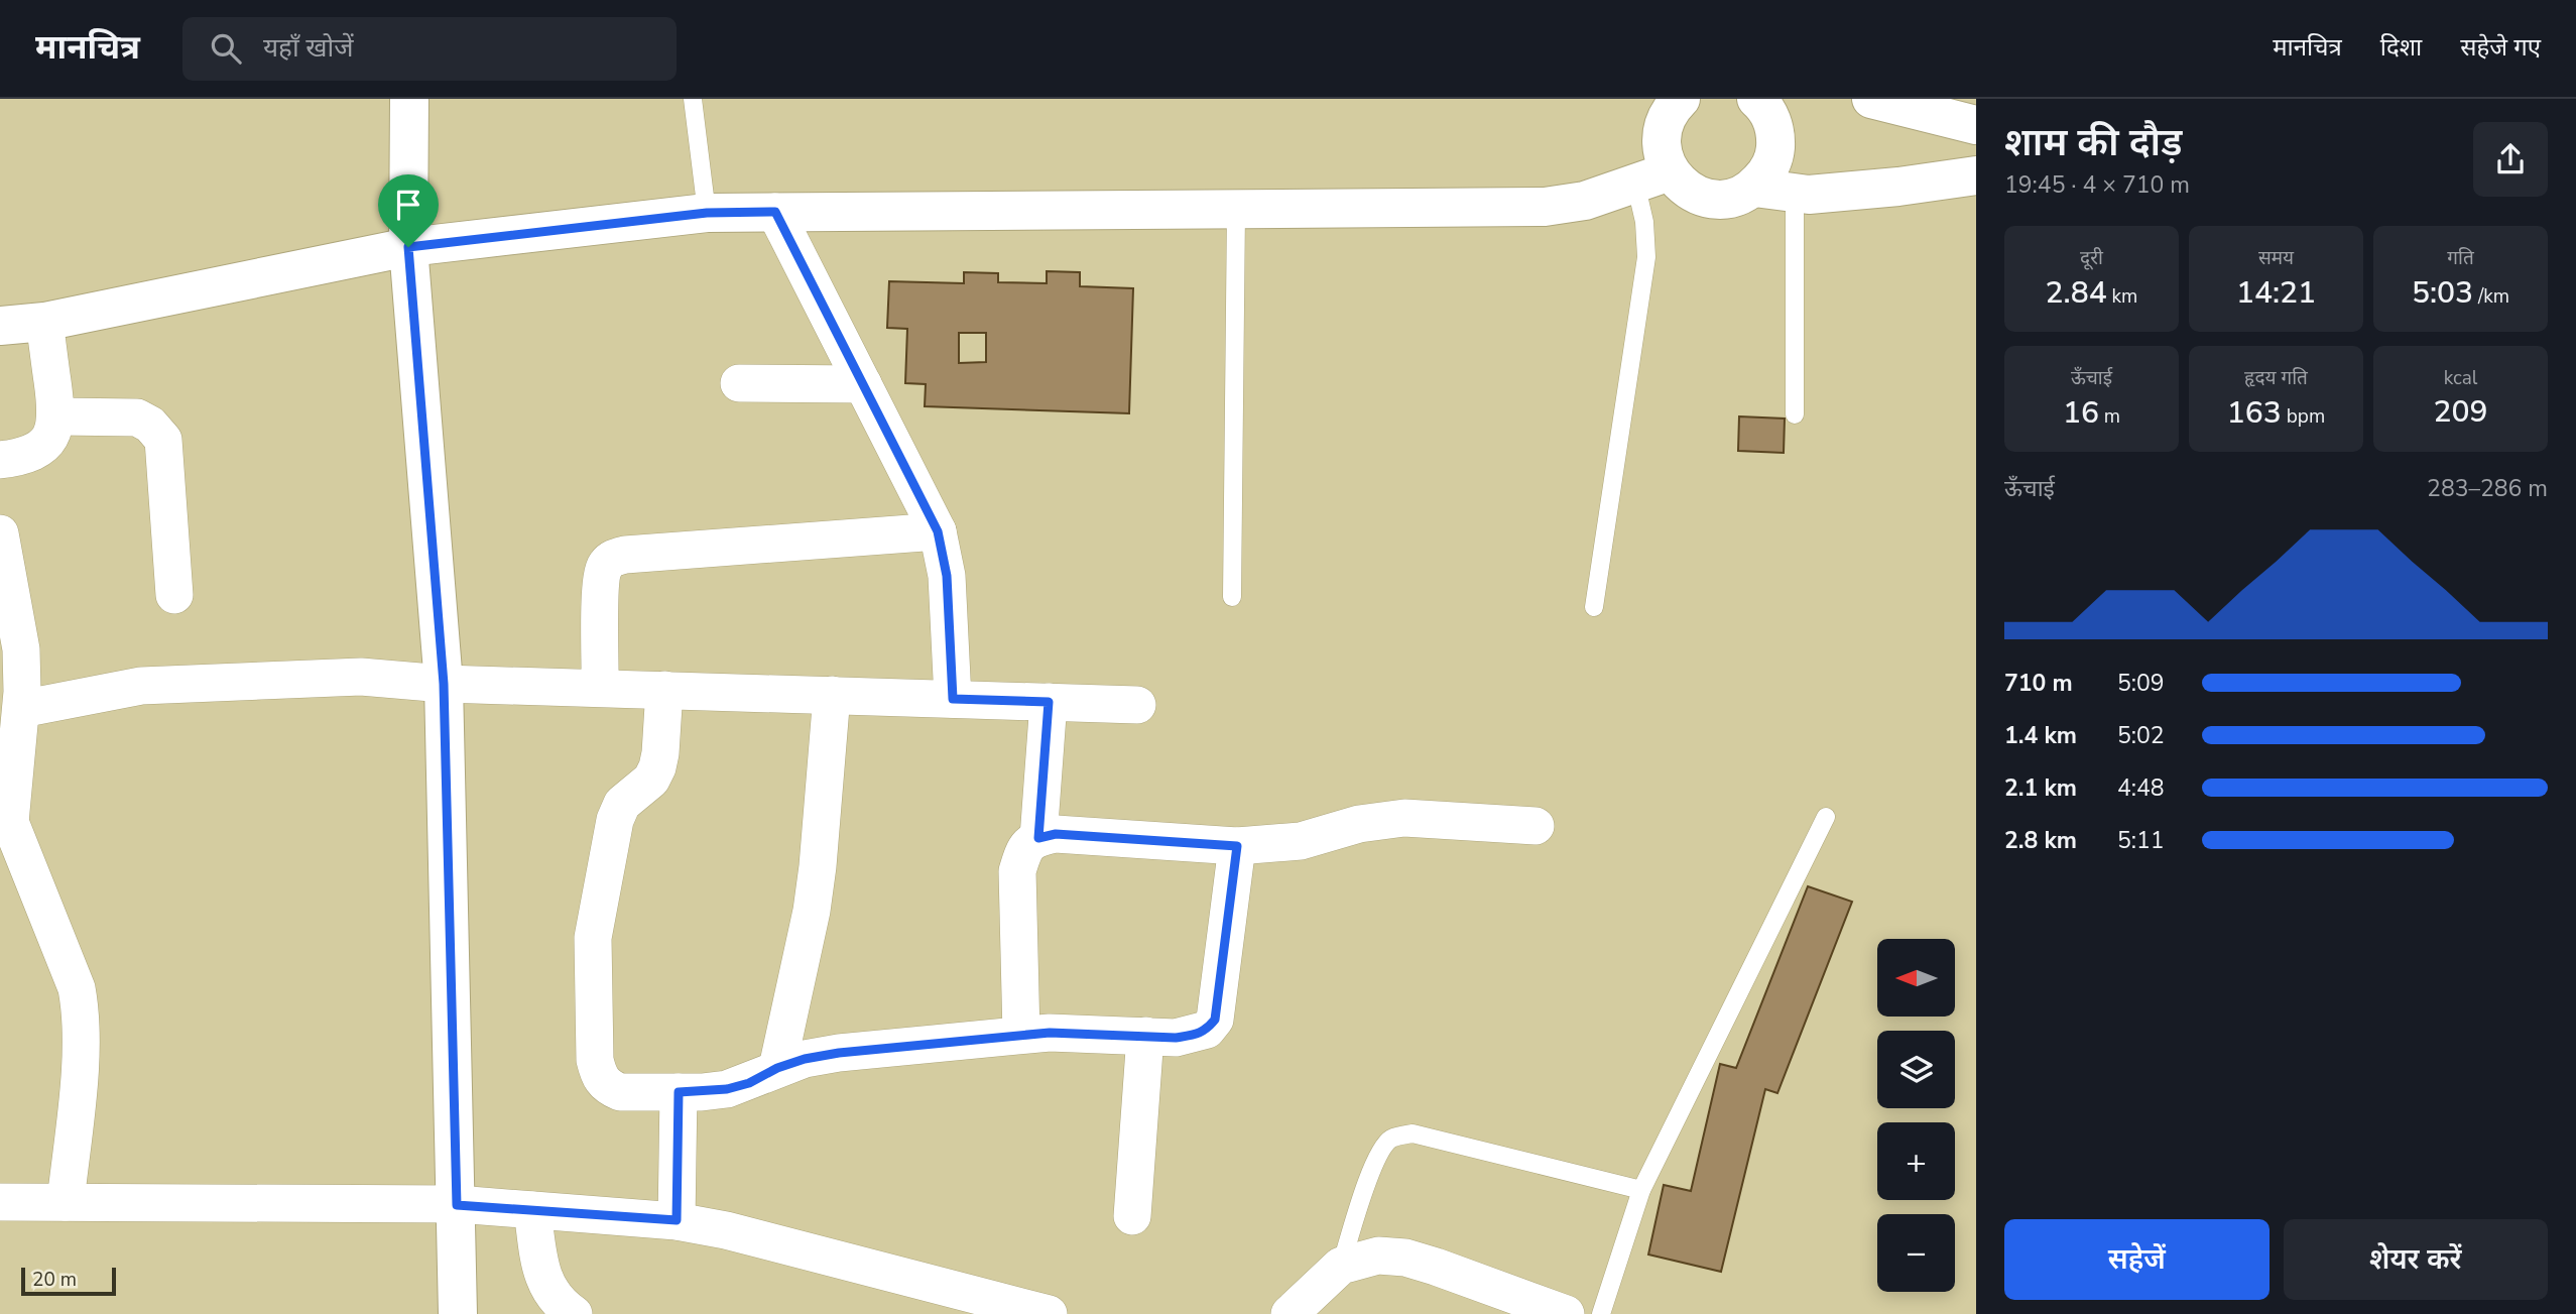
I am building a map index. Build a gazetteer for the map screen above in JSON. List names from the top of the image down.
{
  "scale_bar": "20 m",
  "north": "left",
  "page": {
    "header": "मानचित्र",
    "search": "यहाँ खोजें",
    "nav": ["मानचित्र", "दिशा", "सहेजे गए"],
    "heading": ["शाम की दौड़", "19:45 · 4 × 710 m"],
    "stats": [
      ["दूरी", "2.84 km"],
      ["समय", "14:21"],
      ["गति", "5:03 /km"],
      ["ऊँचाई", "16 m"],
      ["हृदय गति", "163 bpm"],
      ["kcal", "209"]
    ],
    "chart": ["ऊँचाई", "283–286 m"],
    "list": [
      {
        "name": "710 m",
        "note": "5:09"
      },
      {
        "name": "1.4 km",
        "note": "5:02"
      },
      {
        "name": "2.1 km",
        "note": "4:48"
      },
      {
        "name": "2.8 km",
        "note": "5:11"
      }
    ],
    "map_buttons": ["+", "−"],
    "buttons": ["सहेजें", "शेयर करें"],
    "scale": "20 m"
  }
}
